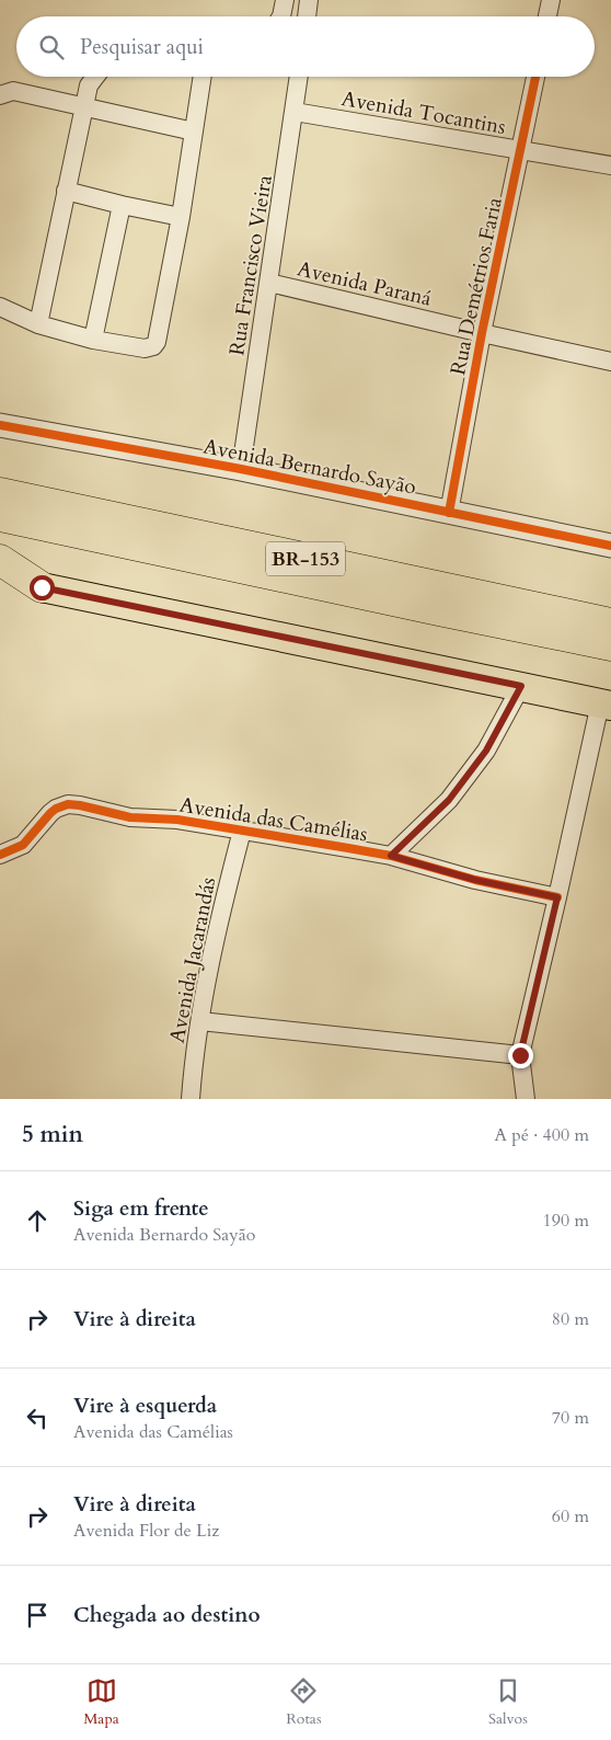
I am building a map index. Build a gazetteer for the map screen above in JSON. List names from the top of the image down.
{
  "streets": {
    "highway": ["BR-153"],
    "street": [
      "Avenida Tocantins",
      "Rua Francisco Vieira",
      "Avenida Paraná",
      "Rua Demétrios Faria",
      "Avenida Bernardo Sayão",
      "Avenida das Camélias",
      "Avenida Jacarandás"
    ]
  },
  "crossings": [
    ["Avenida Tocantins", "Rua Francisco Vieira"],
    ["Avenida Tocantins", "Rua Demétrios Faria"],
    ["Rua Francisco Vieira", "Avenida Paraná"],
    ["Rua Francisco Vieira", "Avenida Bernardo Sayão"],
    ["Avenida Paraná", "Rua Demétrios Faria"],
    ["Rua Demétrios Faria", "Avenida Bernardo Sayão"],
    ["Avenida das Camélias", "Avenida Jacarandás"]
  ],
  "page": {
    "search": "Pesquisar aqui",
    "heading": ["5 min", "A pé · 400 m"],
    "list": [
      ["Siga em frente", "Avenida Bernardo Sayão", "190 m"],
      ["Vire à direita", "80 m"],
      ["Vire à esquerda", "Avenida das Camélias", "70 m"],
      ["Vire à direita", "Avenida Flor de Liz", "60 m"],
      "Chegada ao destino"
    ],
    "nav": ["Mapa", "Rotas", "Salvos"]
  }
}
